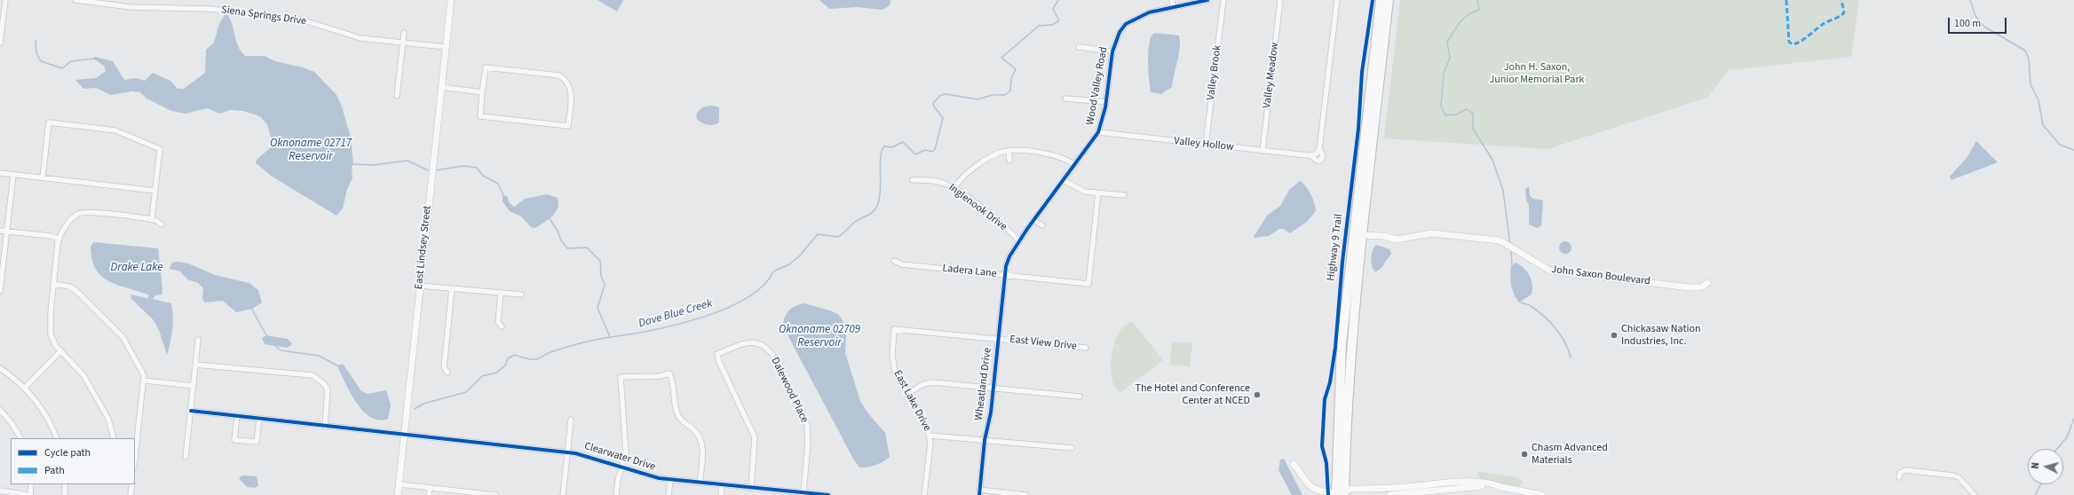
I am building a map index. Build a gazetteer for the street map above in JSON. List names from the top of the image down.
{
  "streets": {
    "street": [
      "Siena Springs Drive",
      "Valley Brook",
      "Valley Meadow",
      "Wood Valley Road",
      "Valley Hollow",
      "Inglenook Drive",
      "East Lindsey Street",
      "Ladera Lane",
      "John Saxon Boulevard",
      "East View Drive",
      "Wheatland Drive",
      "Dalewood Place",
      "East Lake Drive",
      "Clearwater Drive"
    ],
    "cycle path": ["Highway 9 Trail"]
  },
  "crossings": [
    ["Siena Springs Drive", "East Lindsey Street"],
    ["Valley Brook", "Valley Hollow"],
    ["Valley Meadow", "Valley Hollow"],
    ["Wood Valley Road", "Valley Hollow"],
    ["Wood Valley Road", "Inglenook Drive"],
    ["Wood Valley Road", "Ladera Lane"],
    ["Wood Valley Road", "Wheatland Drive"],
    ["East Lindsey Street", "Clearwater Drive"],
    ["Ladera Lane", "Wheatland Drive"],
    ["East View Drive", "Wheatland Drive"],
    ["East View Drive", "East Lake Drive"],
    ["Dalewood Place", "Clearwater Drive"]
  ],
  "water": [
    "Oknoname 02717 Reservoir",
    "Drake Lake",
    "Dave Blue Creek",
    "Oknoname 02709 Reservoir"
  ],
  "parks": ["John H. Saxon, Junior Memorial Park"],
  "places": ["Chickasaw Nation Industries, Inc.", "The Hotel and Conference Center at NCED", "Chasm Advanced Materials"],
  "legend": ["Cycle path", "Path"],
  "scale_bar": "100 m",
  "north": "left"
}
